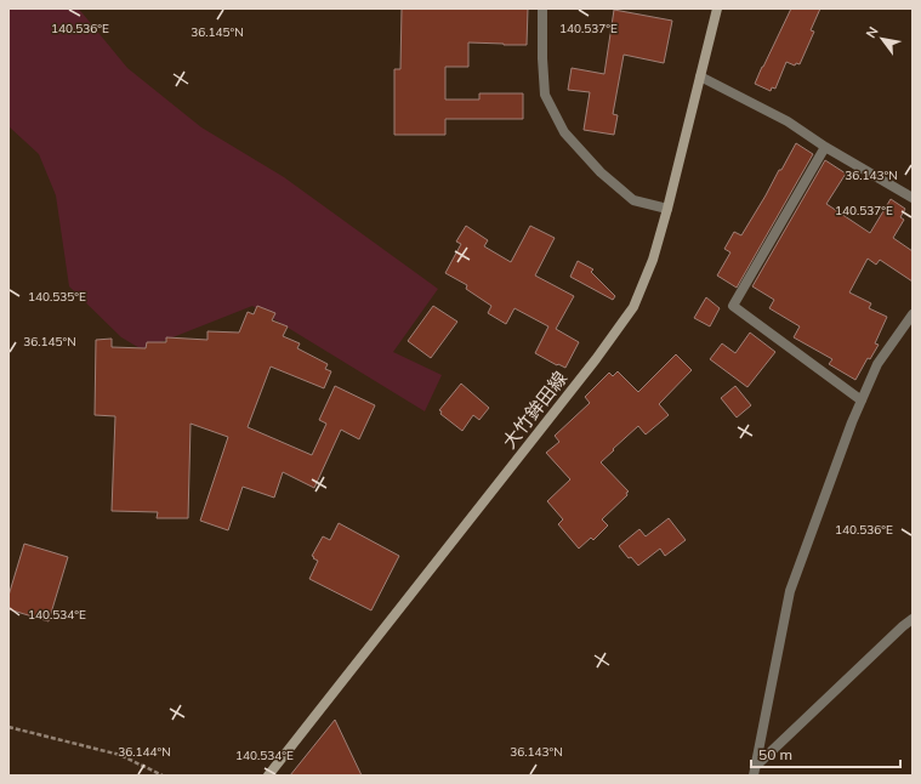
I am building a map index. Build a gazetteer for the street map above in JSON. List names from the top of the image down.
{
  "streets": {
    "main road": ["大竹鉾田線"]
  },
  "scale_bar": "50 m",
  "north": "top left",
  "coordinates": [
    "140.536°E",
    "140.537°E",
    "36.145°N",
    "36.143°N",
    "140.535°E",
    "140.534°E",
    "36.144°N"
  ]
}
